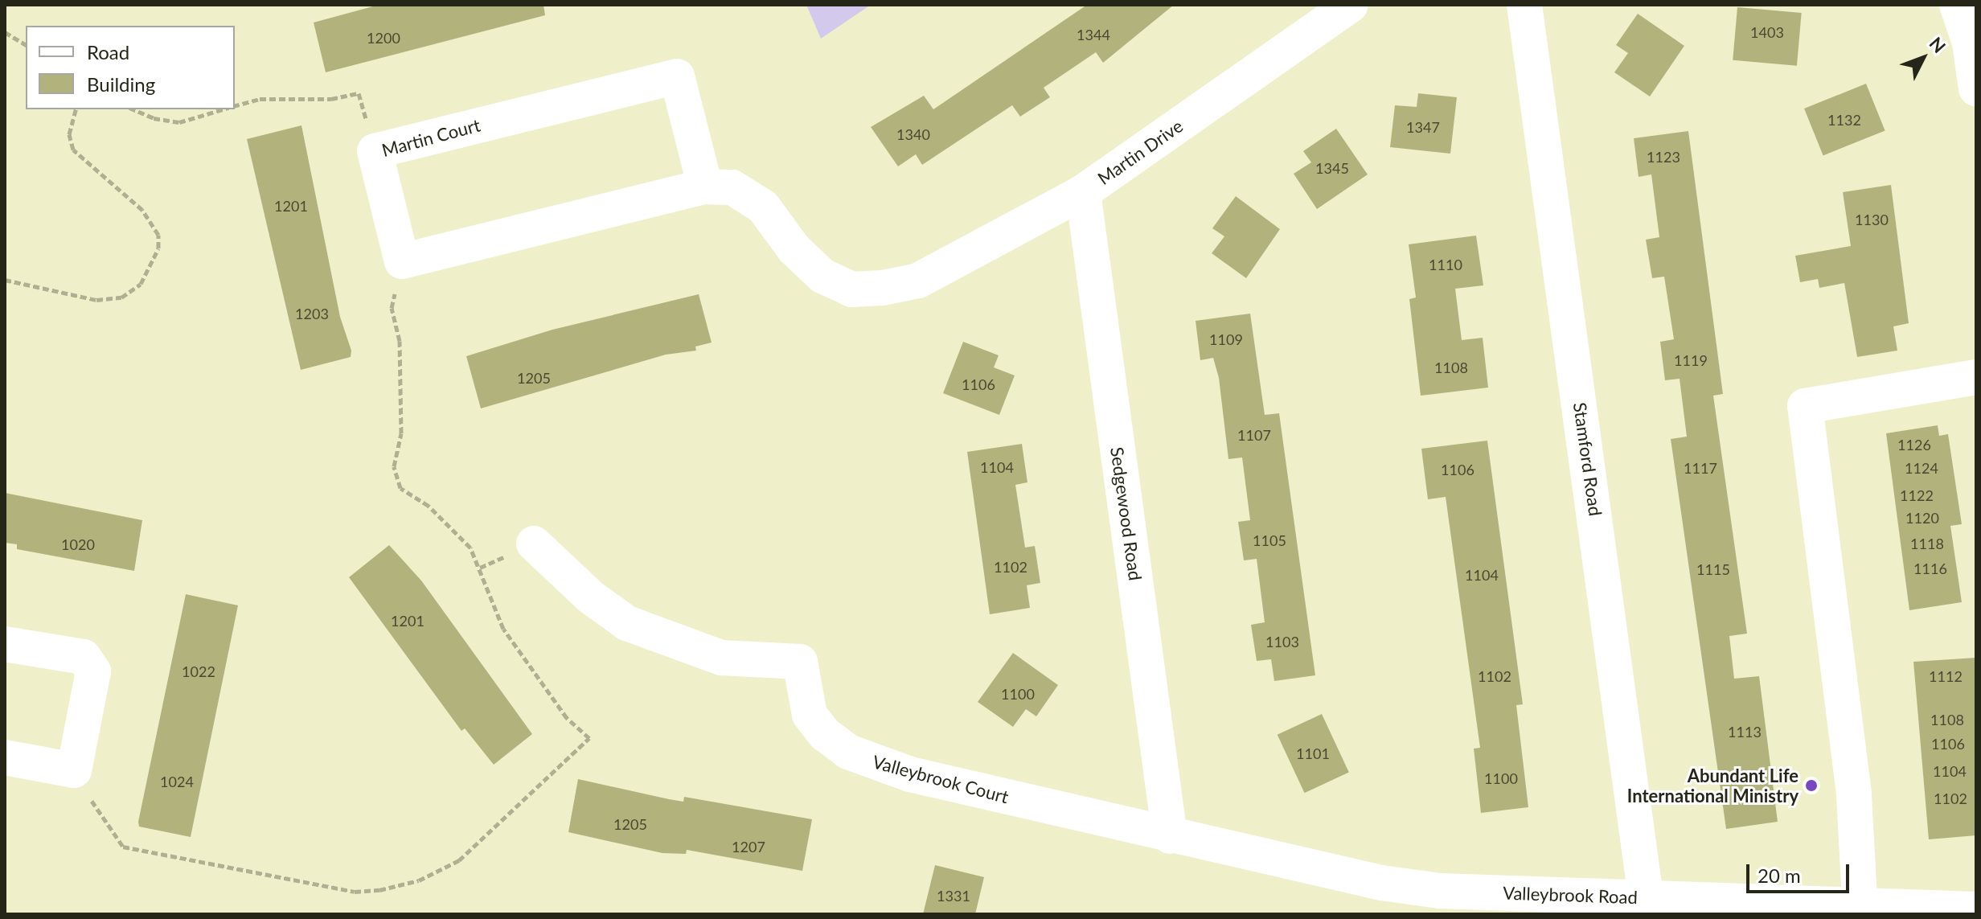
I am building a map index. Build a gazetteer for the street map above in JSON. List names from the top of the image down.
{
  "streets": {
    "street": [
      "Martin Court",
      "Martin Drive",
      "Stamford Road",
      "Sedgewood Road",
      "Valleybrook Court",
      "Valleybrook Road"
    ]
  },
  "crossings": [
    ["Martin Court", "Martin Drive"],
    ["Martin Drive", "Sedgewood Road"],
    ["Stamford Road", "Valleybrook Road"],
    ["Sedgewood Road", "Valleybrook Court"],
    ["Sedgewood Road", "Valleybrook Road"],
    ["Valleybrook Court", "Valleybrook Road"]
  ],
  "places": ["Abundant Life International Ministry"],
  "house_numbers": [
    "1403",
    "1344",
    "1200",
    "1132",
    "1347",
    "1340",
    "1123",
    "1345",
    "1201",
    "1130",
    "1110",
    "1203",
    "1109",
    "1119",
    "1108",
    "1205",
    "1106",
    "1107",
    "1126",
    "1104",
    "1117",
    "1124",
    "1106",
    "1122",
    "1120",
    "1105",
    "1118",
    "1020",
    "1102",
    "1116",
    "1115",
    "1104",
    "1201",
    "1103",
    "1022",
    "1102",
    "1112",
    "1100",
    "1108",
    "1113",
    "1106",
    "1101",
    "1104",
    "1100",
    "1024",
    "1102",
    "1205",
    "1207",
    "1331"
  ],
  "legend": ["Road", "Building"],
  "scale_bar": "20 m",
  "north": "top right"
}
